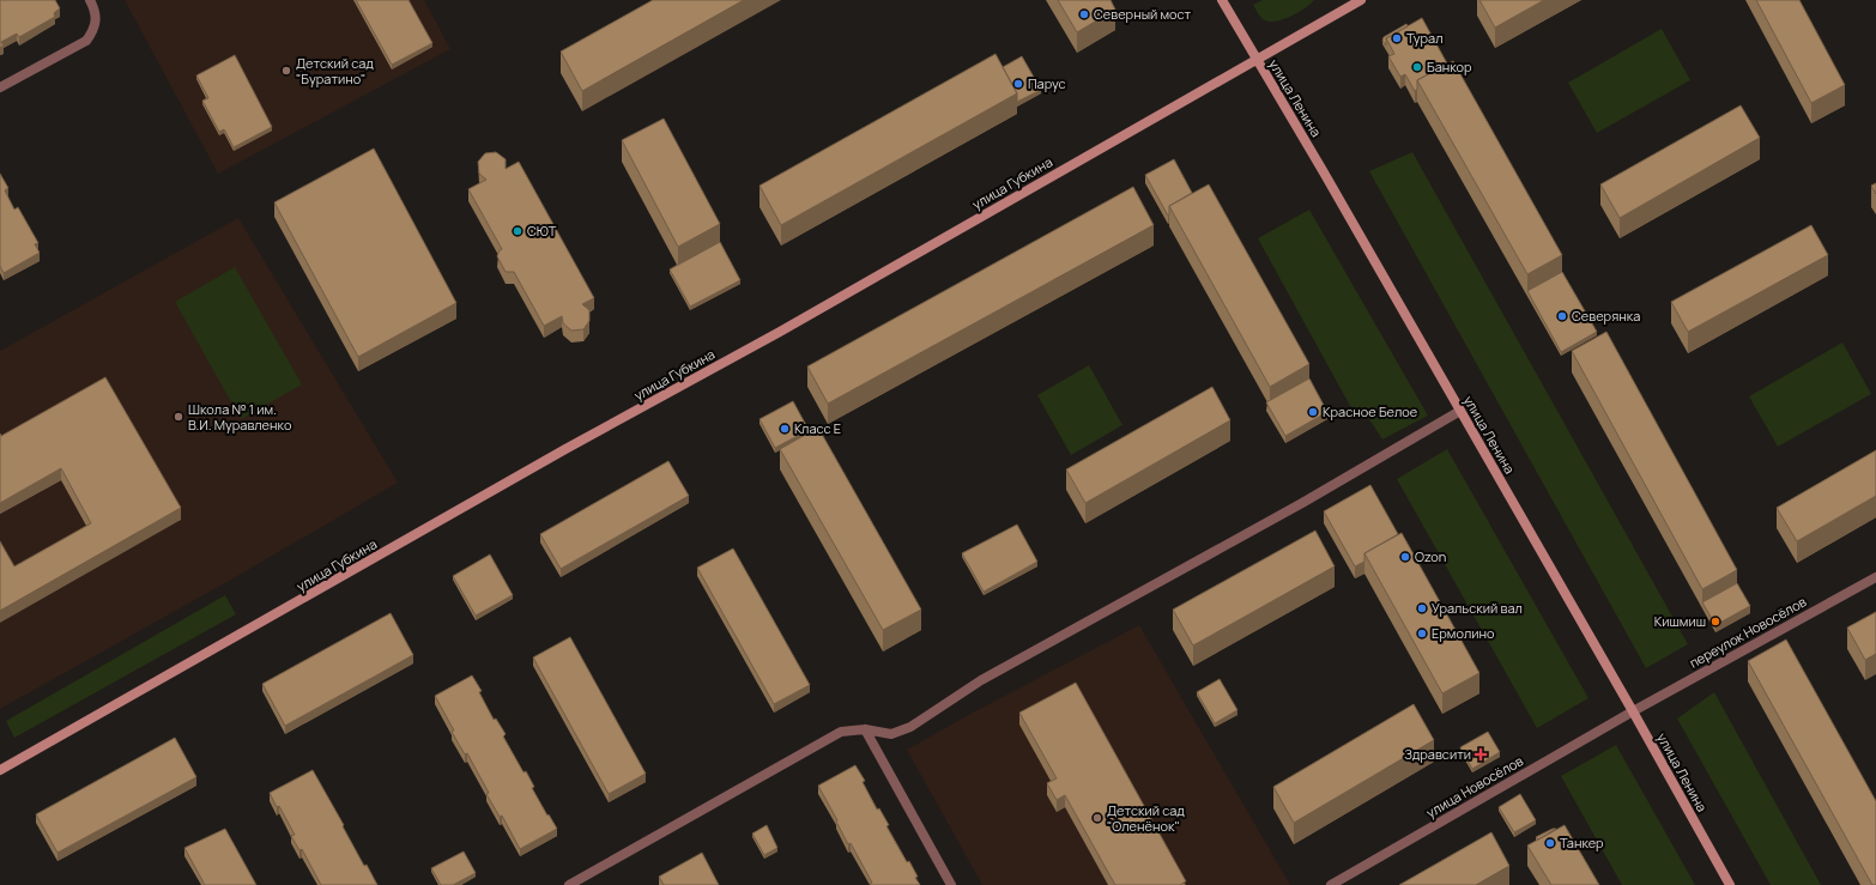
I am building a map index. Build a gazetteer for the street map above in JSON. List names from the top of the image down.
{
  "streets": {
    "street": [
      "улица Ленина",
      "улица Губкина",
      "переулок Новосёлов",
      "улица Новосёлов"
    ]
  },
  "crossings": [
    ["улица Ленина", "улица Губкина"],
    ["улица Ленина", "переулок Новосёлов"],
    ["улица Ленина", "улица Новосёлов"],
    ["переулок Новосёлов", "улица Новосёлов"]
  ],
  "places": {
    "other": [
      "Северный мост",
      "Турал",
      "Банкор",
      "Детский сад \"Буратино\"",
      "Парус",
      "СЮТ",
      "Северянка",
      "Красное Белое",
      "Школа № 1 им. В.И. Муравленко",
      "Класс Е",
      "Ozon",
      "Уральский вал",
      "Кишмиш",
      "Ермолино",
      "Детский сад \"Оленёнок\"",
      "Танкер"
    ],
    "health": ["Здравсити"]
  }
}
